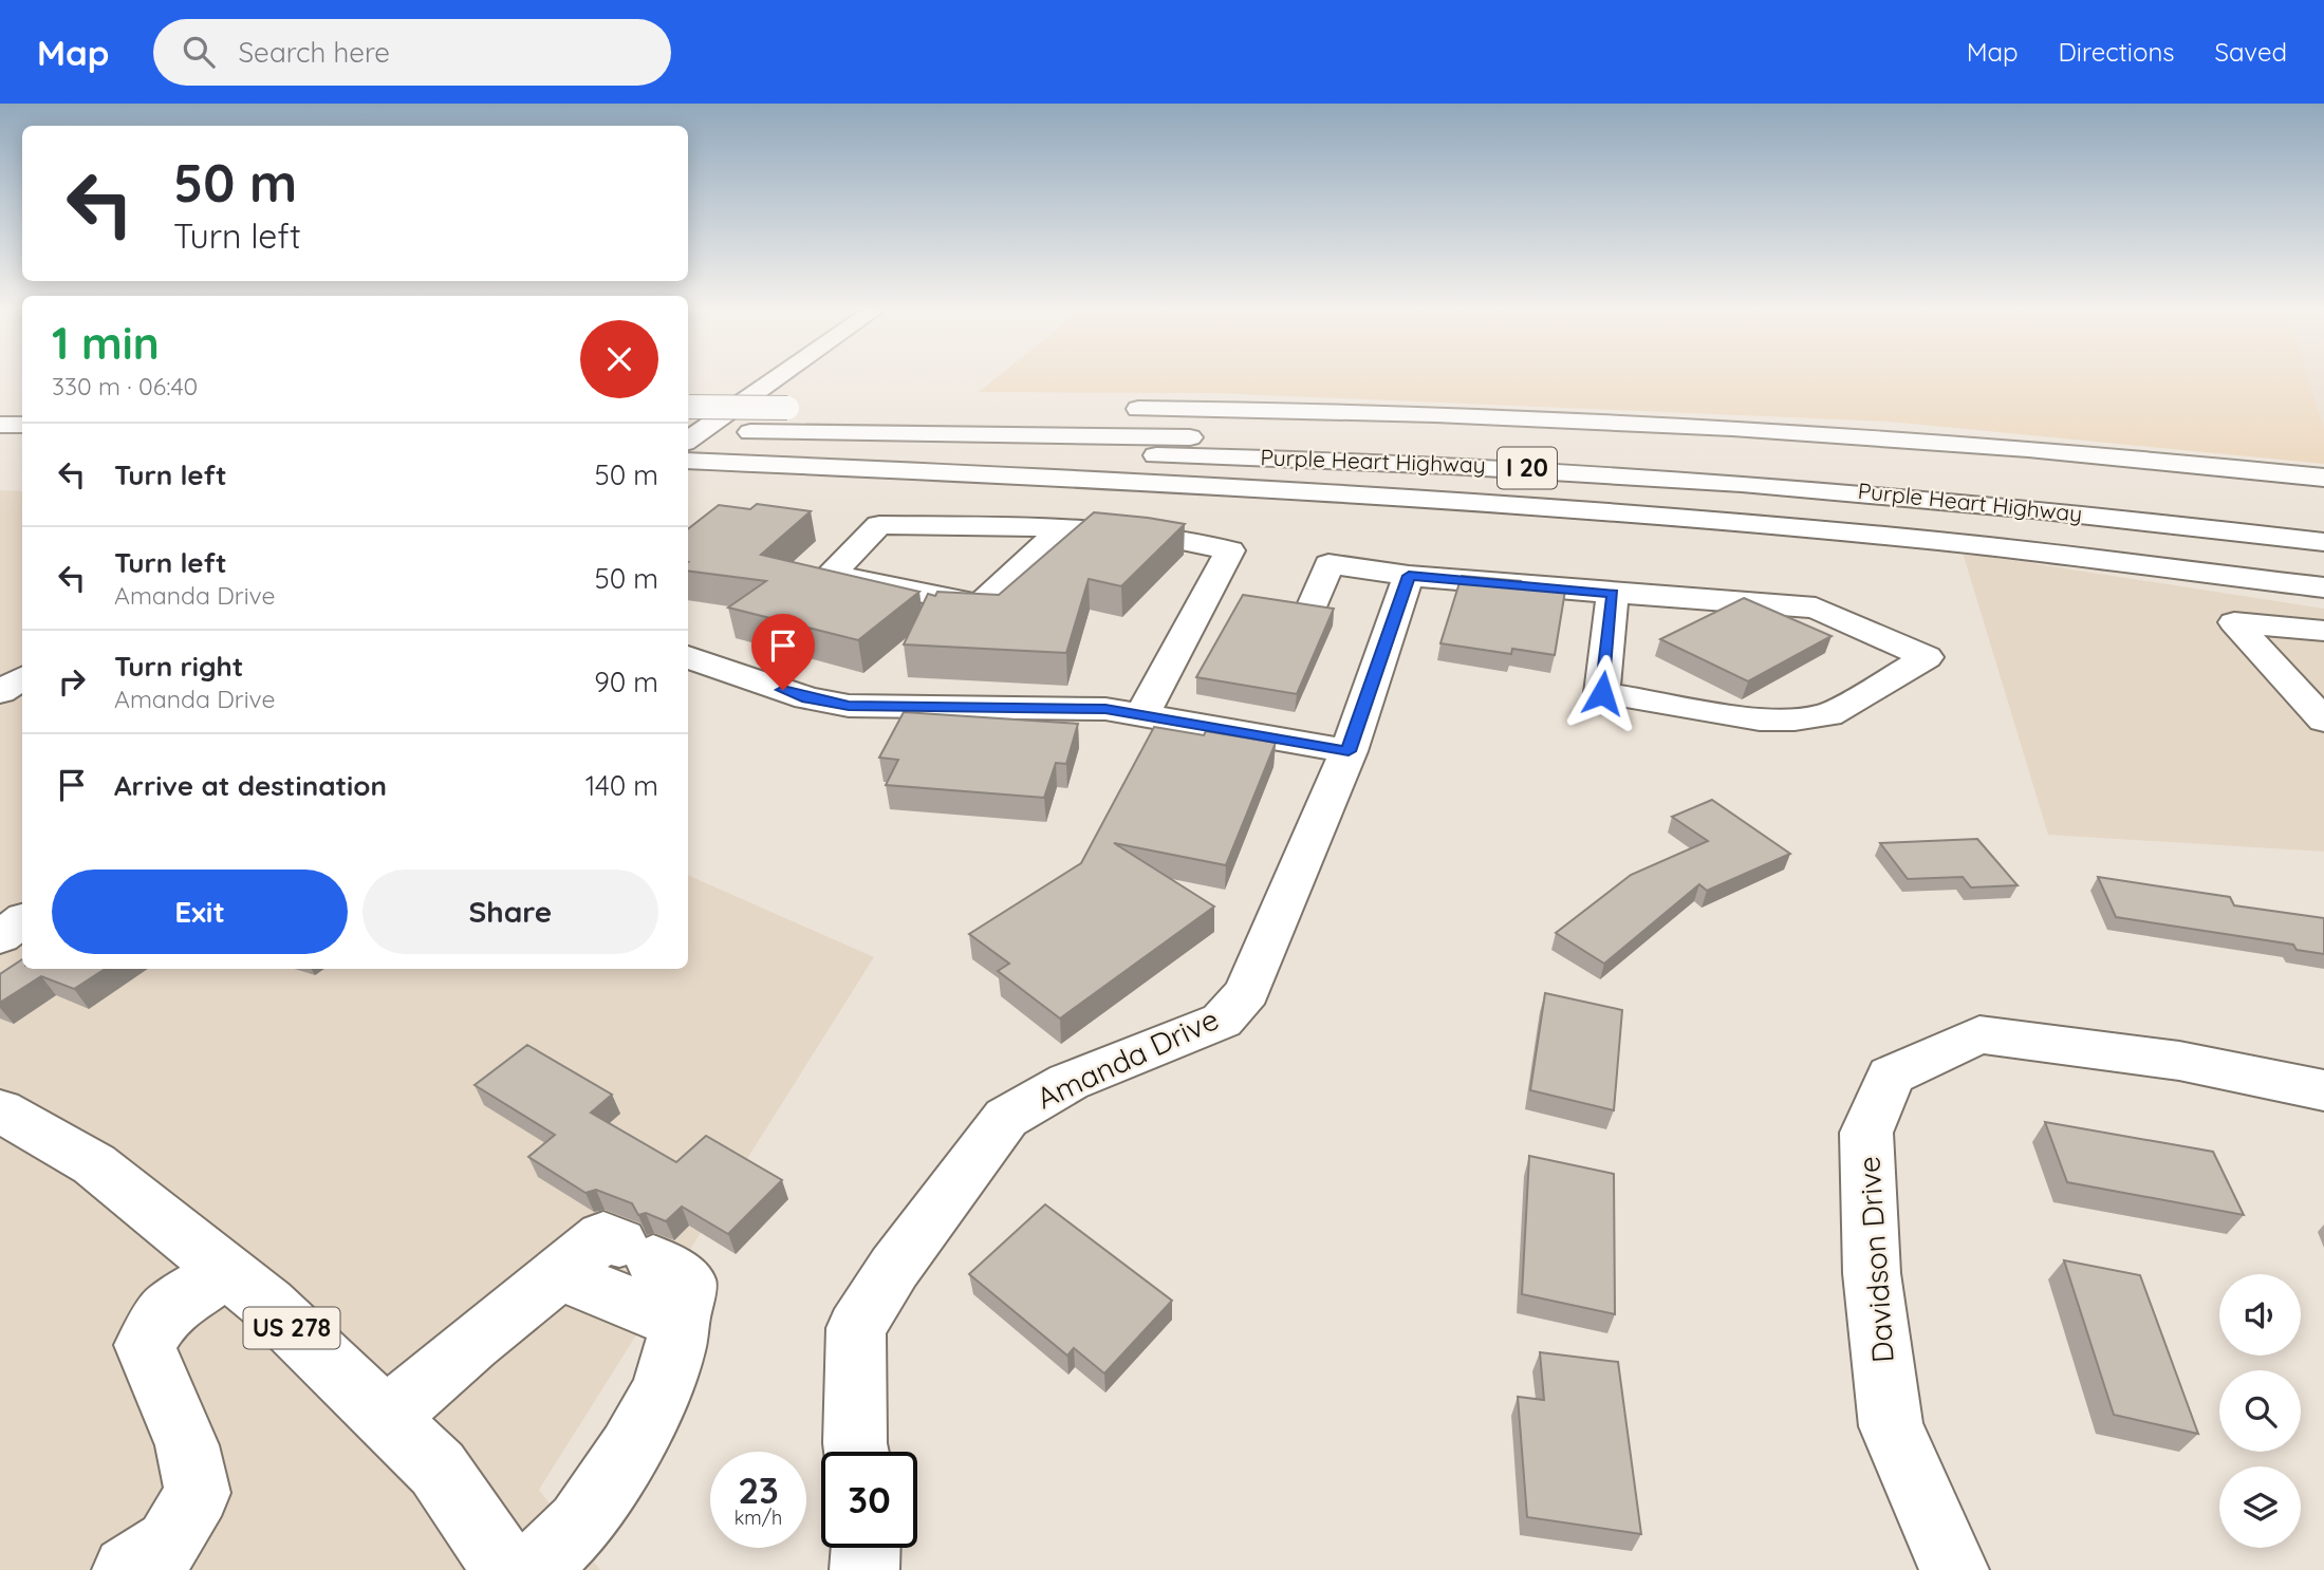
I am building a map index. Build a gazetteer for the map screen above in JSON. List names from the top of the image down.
{
  "streets": {
    "main road": [
      "Purple Heart Highway",
      "I 20",
      "Amanda Drive",
      "Davidson Drive",
      "US 278"
    ]
  },
  "page": {
    "header": "Map",
    "search": "Search here",
    "nav": ["Map", "Directions", "Saved"],
    "turn": ["50 m", "Turn left"],
    "heading": ["1 min", "330 m · 06:40"],
    "list": [
      {
        "name": "Turn left",
        "value": "50 m"
      },
      {
        "name": "Turn left",
        "note": "Amanda Drive",
        "value": "50 m"
      },
      {
        "name": "Turn right",
        "note": "Amanda Drive",
        "value": "90 m"
      },
      {
        "name": "Arrive at destination",
        "value": "140 m"
      }
    ],
    "buttons": ["Exit", "Share"],
    "speed": "23 km/h",
    "limit": "30"
  }
}
